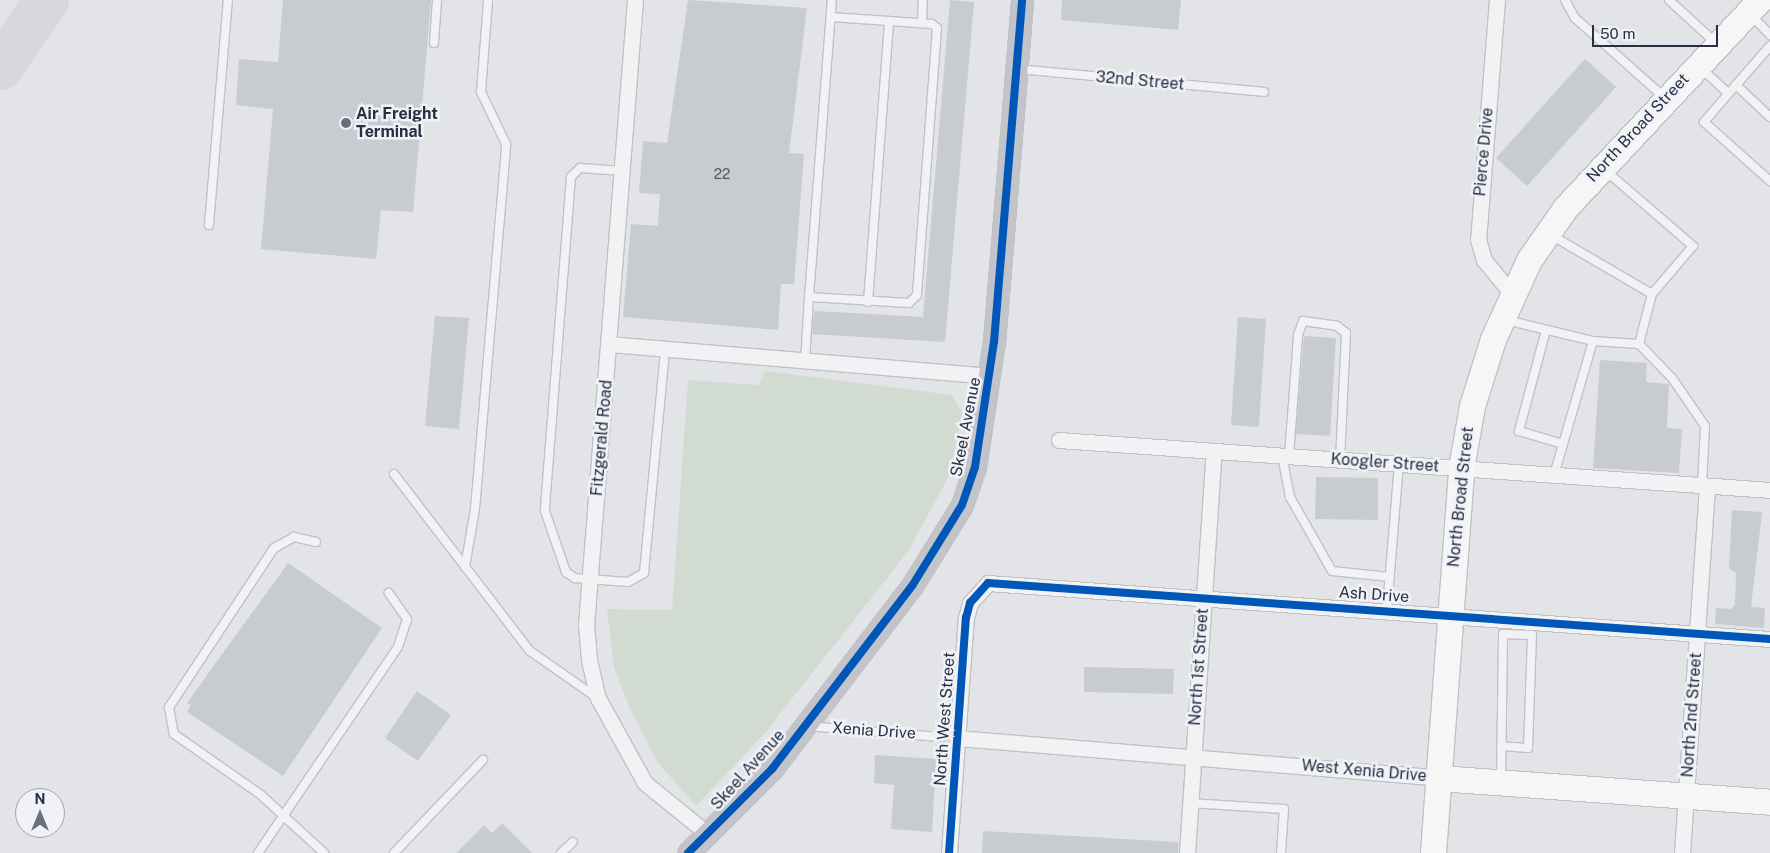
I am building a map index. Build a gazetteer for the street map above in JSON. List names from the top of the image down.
{
  "streets": {
    "main road": ["North Broad Street", "West Xenia Drive"],
    "street": [
      "Pierce Drive",
      "Skeel Avenue",
      "Fitzgerald Road",
      "Koogler Street",
      "Ash Drive",
      "North 1st Street",
      "North 2nd Street",
      "North West Street"
    ],
    "lane": ["32nd Street", "Xenia Drive"]
  },
  "crossings": [
    ["32nd Street", "Skeel Avenue"],
    ["North Broad Street", "Pierce Drive"],
    ["North Broad Street", "Koogler Street"],
    ["North Broad Street", "Ash Drive"],
    ["North Broad Street", "West Xenia Drive"],
    ["Skeel Avenue", "Fitzgerald Road"],
    ["Skeel Avenue", "Xenia Drive"],
    ["Koogler Street", "North 1st Street"],
    ["Koogler Street", "North 2nd Street"],
    ["Ash Drive", "North 1st Street"],
    ["Ash Drive", "North 2nd Street"],
    ["Ash Drive", "North West Street"],
    ["North 1st Street", "West Xenia Drive"],
    ["North 2nd Street", "West Xenia Drive"],
    ["North West Street", "Xenia Drive"],
    ["North West Street", "West Xenia Drive"],
    ["Xenia Drive", "West Xenia Drive"]
  ],
  "places": ["Air Freight Terminal"],
  "house_numbers": ["22"],
  "scale_bar": "50 m",
  "north": "top"
}
